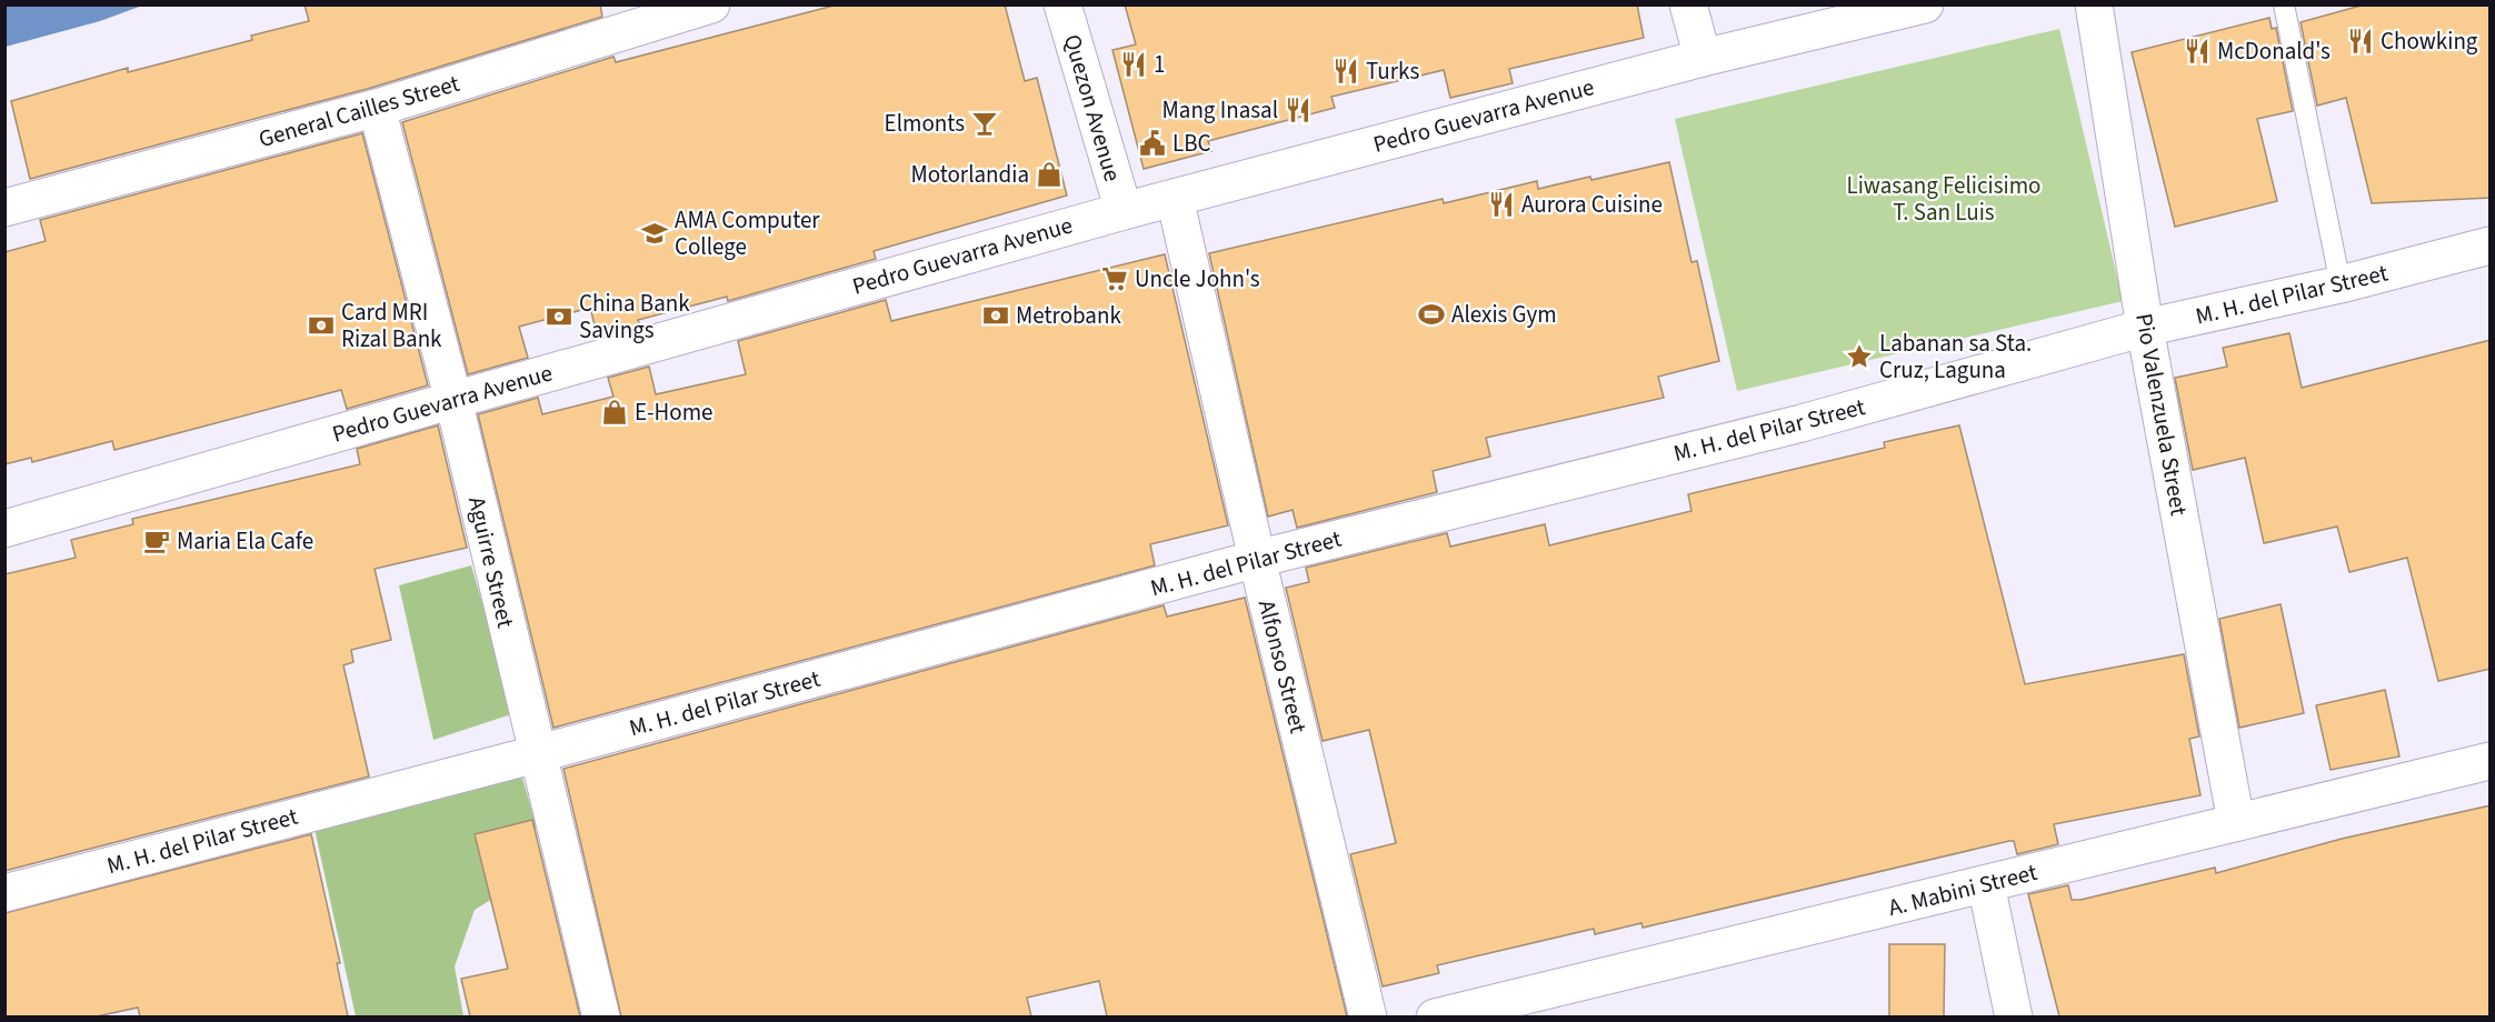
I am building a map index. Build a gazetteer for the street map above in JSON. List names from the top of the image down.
{
  "streets": {
    "street": [
      "Quezon Avenue",
      "General Cailles Street",
      "Pedro Guevarra Avenue",
      "M. H. del Pilar Street",
      "Pio Valenzuela Street",
      "Aguirre Street",
      "Alfonso Street",
      "A. Mabini Street"
    ]
  },
  "crossings": [
    ["Quezon Avenue", "Pedro Guevarra Avenue"],
    ["General Cailles Street", "Aguirre Street"],
    ["Pedro Guevarra Avenue", "Aguirre Street"],
    ["Pedro Guevarra Avenue", "Alfonso Street"],
    ["M. H. del Pilar Street", "Pio Valenzuela Street"],
    ["M. H. del Pilar Street", "Aguirre Street"],
    ["M. H. del Pilar Street", "Alfonso Street"],
    ["Pio Valenzuela Street", "A. Mabini Street"]
  ],
  "parks": ["Liwasang Felicisimo T. San Luis"],
  "places": {
    "restaurant": [
      "Chowking",
      "McDonald's",
      "1",
      "Turks",
      "Mang Inasal",
      "Aurora Cuisine"
    ],
    "bar": ["Elmonts"],
    "public building": ["LBC"],
    "shop": ["Motorlandia", "E-Home"],
    "school or university": ["AMA Computer College"],
    "supermarket": ["Uncle John's"],
    "sports": ["Alexis Gym"],
    "bank": ["Metrobank", "China Bank Savings", "Card MRI Rizal Bank"],
    "place": ["Labanan sa Sta. Cruz, Laguna"],
    "cafe": ["Maria Ela Cafe"]
  }
}
